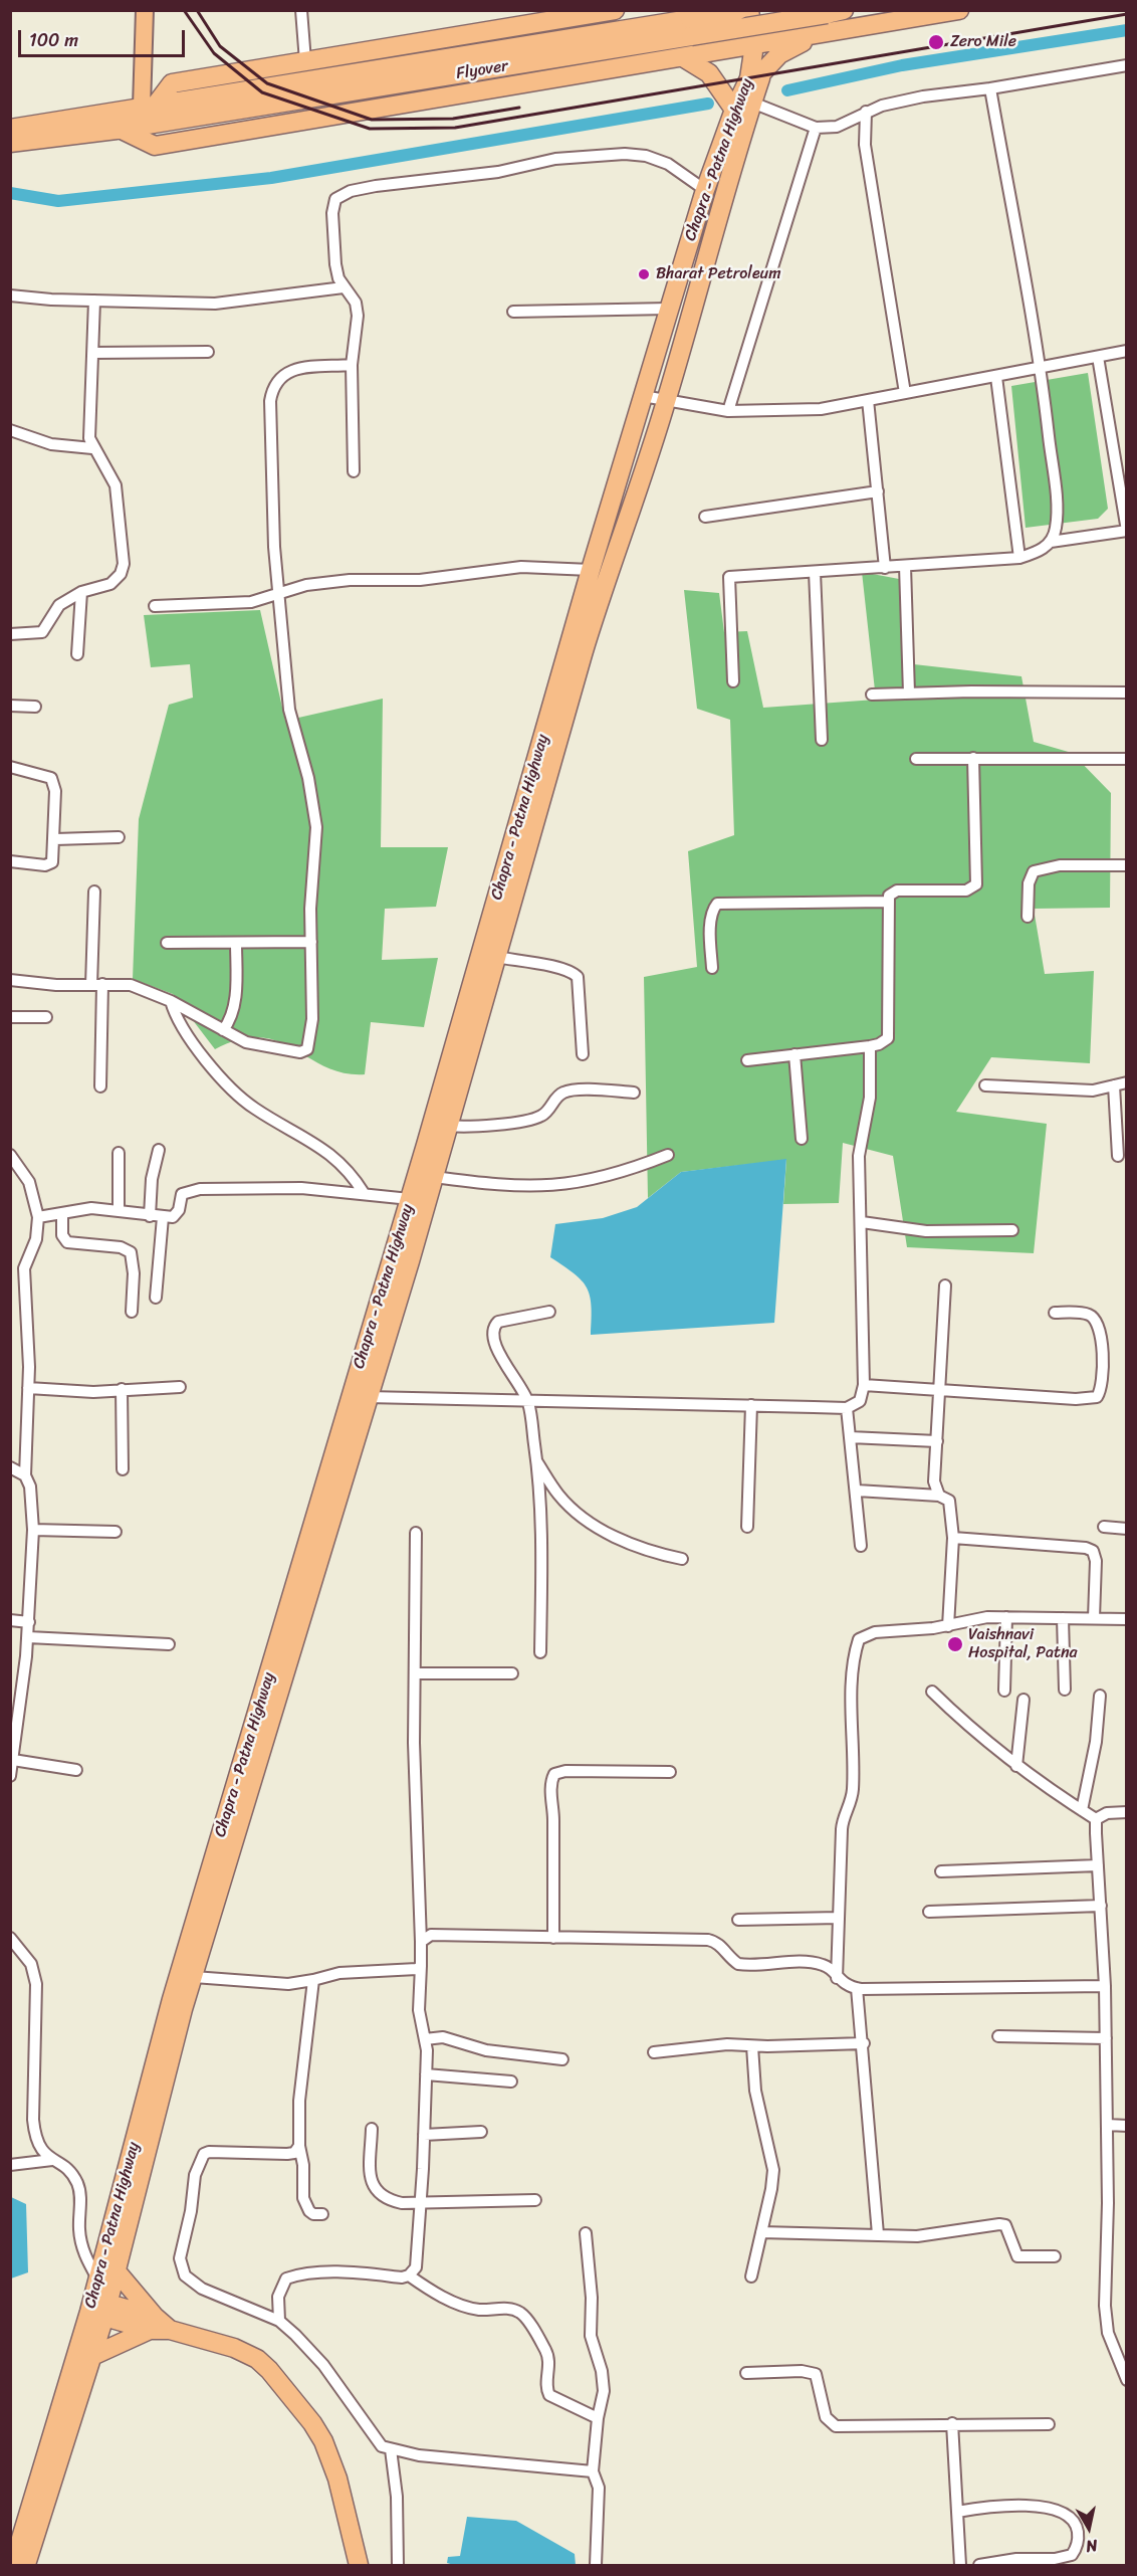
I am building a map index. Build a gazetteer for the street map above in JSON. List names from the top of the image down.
{
  "streets": {
    "highway": ["Flyover", "Chapra - Patna Highway"]
  },
  "places": ["Zero Mile", "Bharat Petroleum", "Vaishnavi Hospital, Patna"],
  "scale_bar": "100 m",
  "north": "bottom"
}
